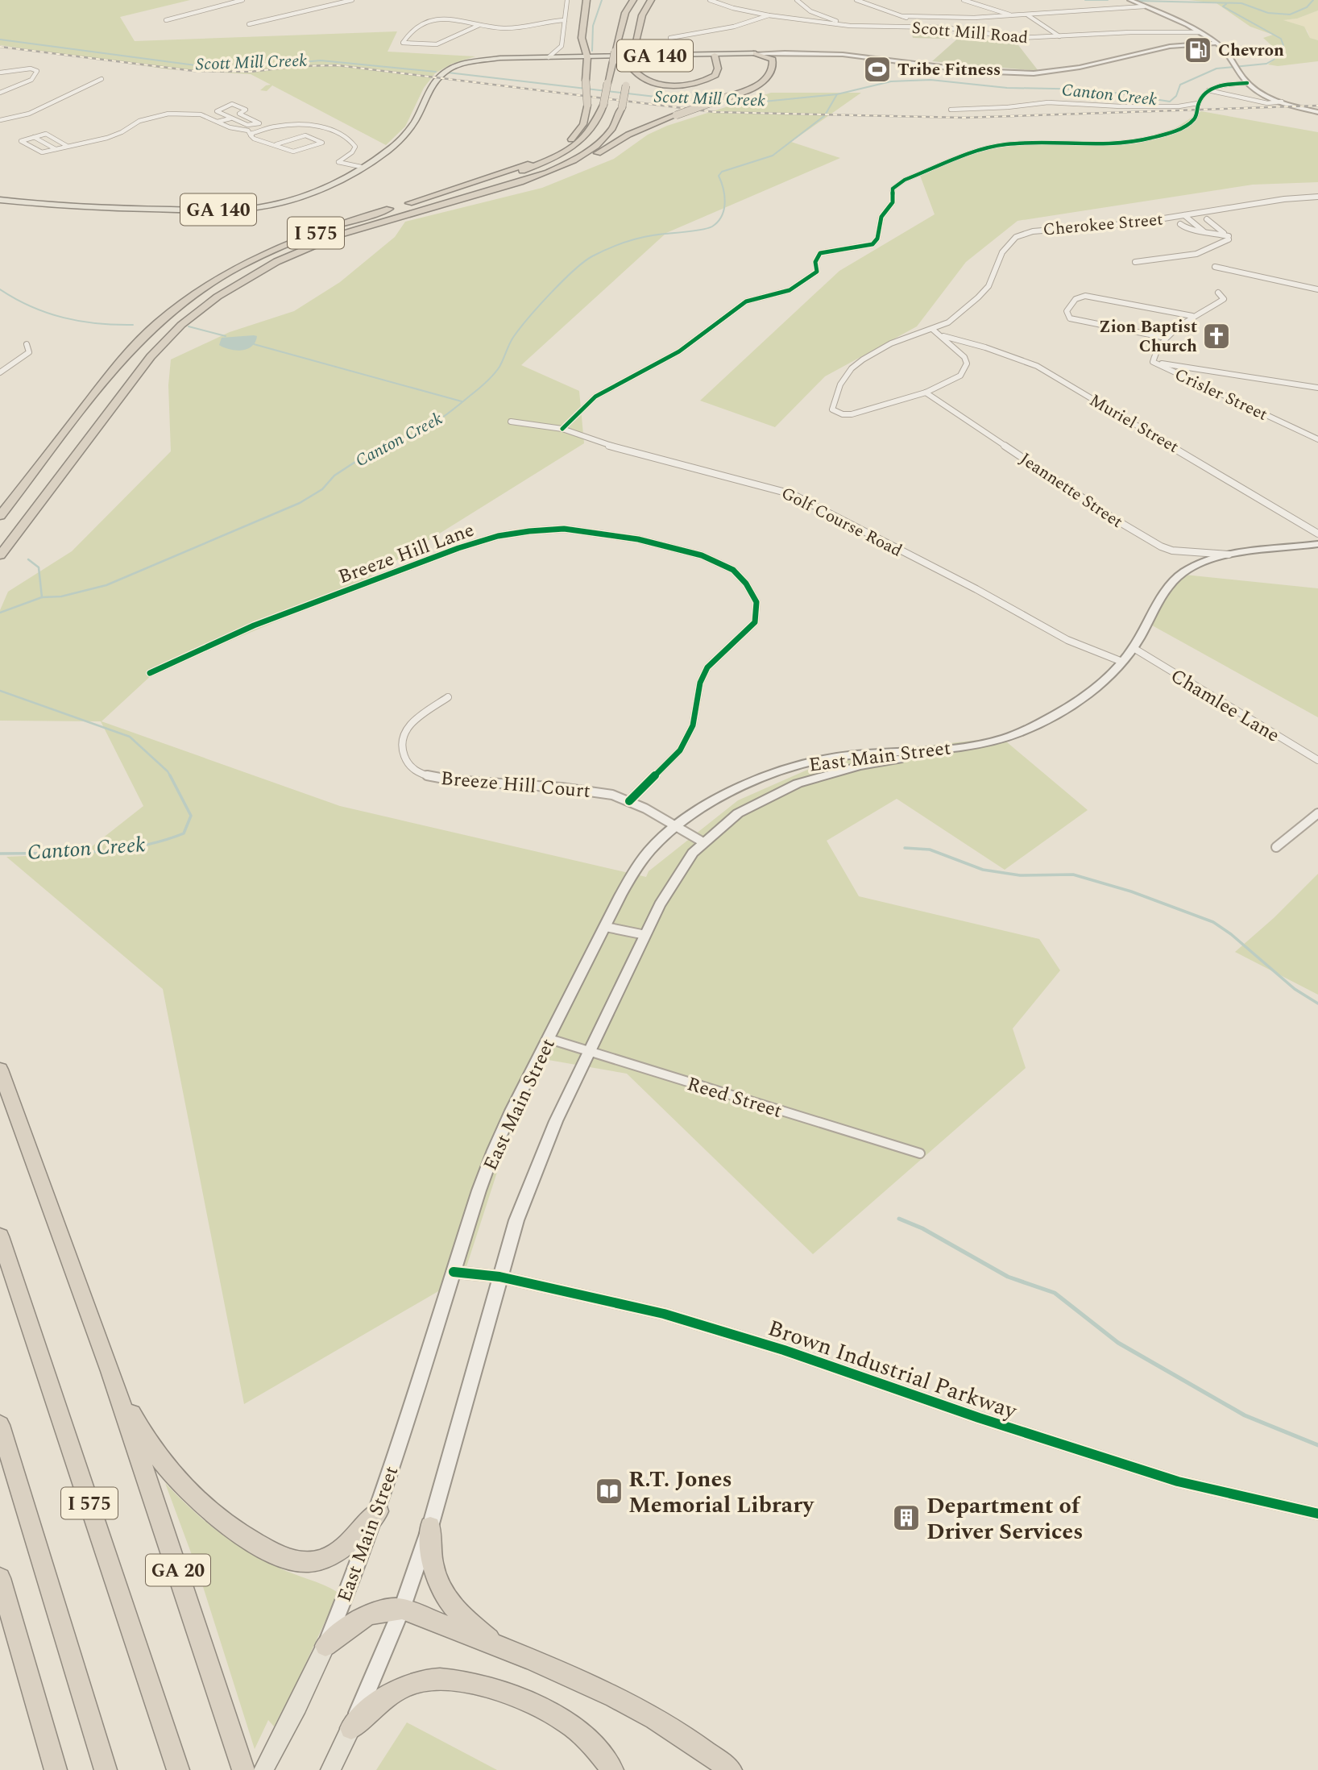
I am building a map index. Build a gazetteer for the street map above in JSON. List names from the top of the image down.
{
  "streets": {
    "highway": ["GA 140", "I 575", "GA 20"],
    "main road": ["East Main Street"],
    "street": [
      "Scott Mill Road",
      "Cherokee Street",
      "Crisler Street",
      "Muriel Street",
      "Jeannette Street",
      "Golf Course Road",
      "Breeze Hill Lane",
      "Chamlee Lane",
      "Breeze Hill Court",
      "Reed Street",
      "Brown Industrial Parkway"
    ]
  },
  "crossings": [
    ["GA 140", "I 575"],
    ["Cherokee Street", "Jeannette Street"],
    ["Jeannette Street", "East Main Street"],
    ["Golf Course Road", "East Main Street"],
    ["Breeze Hill Lane", "Breeze Hill Court"],
    ["Chamlee Lane", "East Main Street"],
    ["East Main Street", "Breeze Hill Court"],
    ["East Main Street", "Reed Street"],
    ["East Main Street", "Brown Industrial Parkway"]
  ],
  "water": ["Scott Mill Creek", "Canton Creek"],
  "places": {
    "fuel station": ["Chevron"],
    "sports": ["Tribe Fitness"],
    "church": ["Zion Baptist Church"],
    "library": ["R.T. Jones Memorial Library"],
    "building": ["Department of Driver Services"]
  }
}
